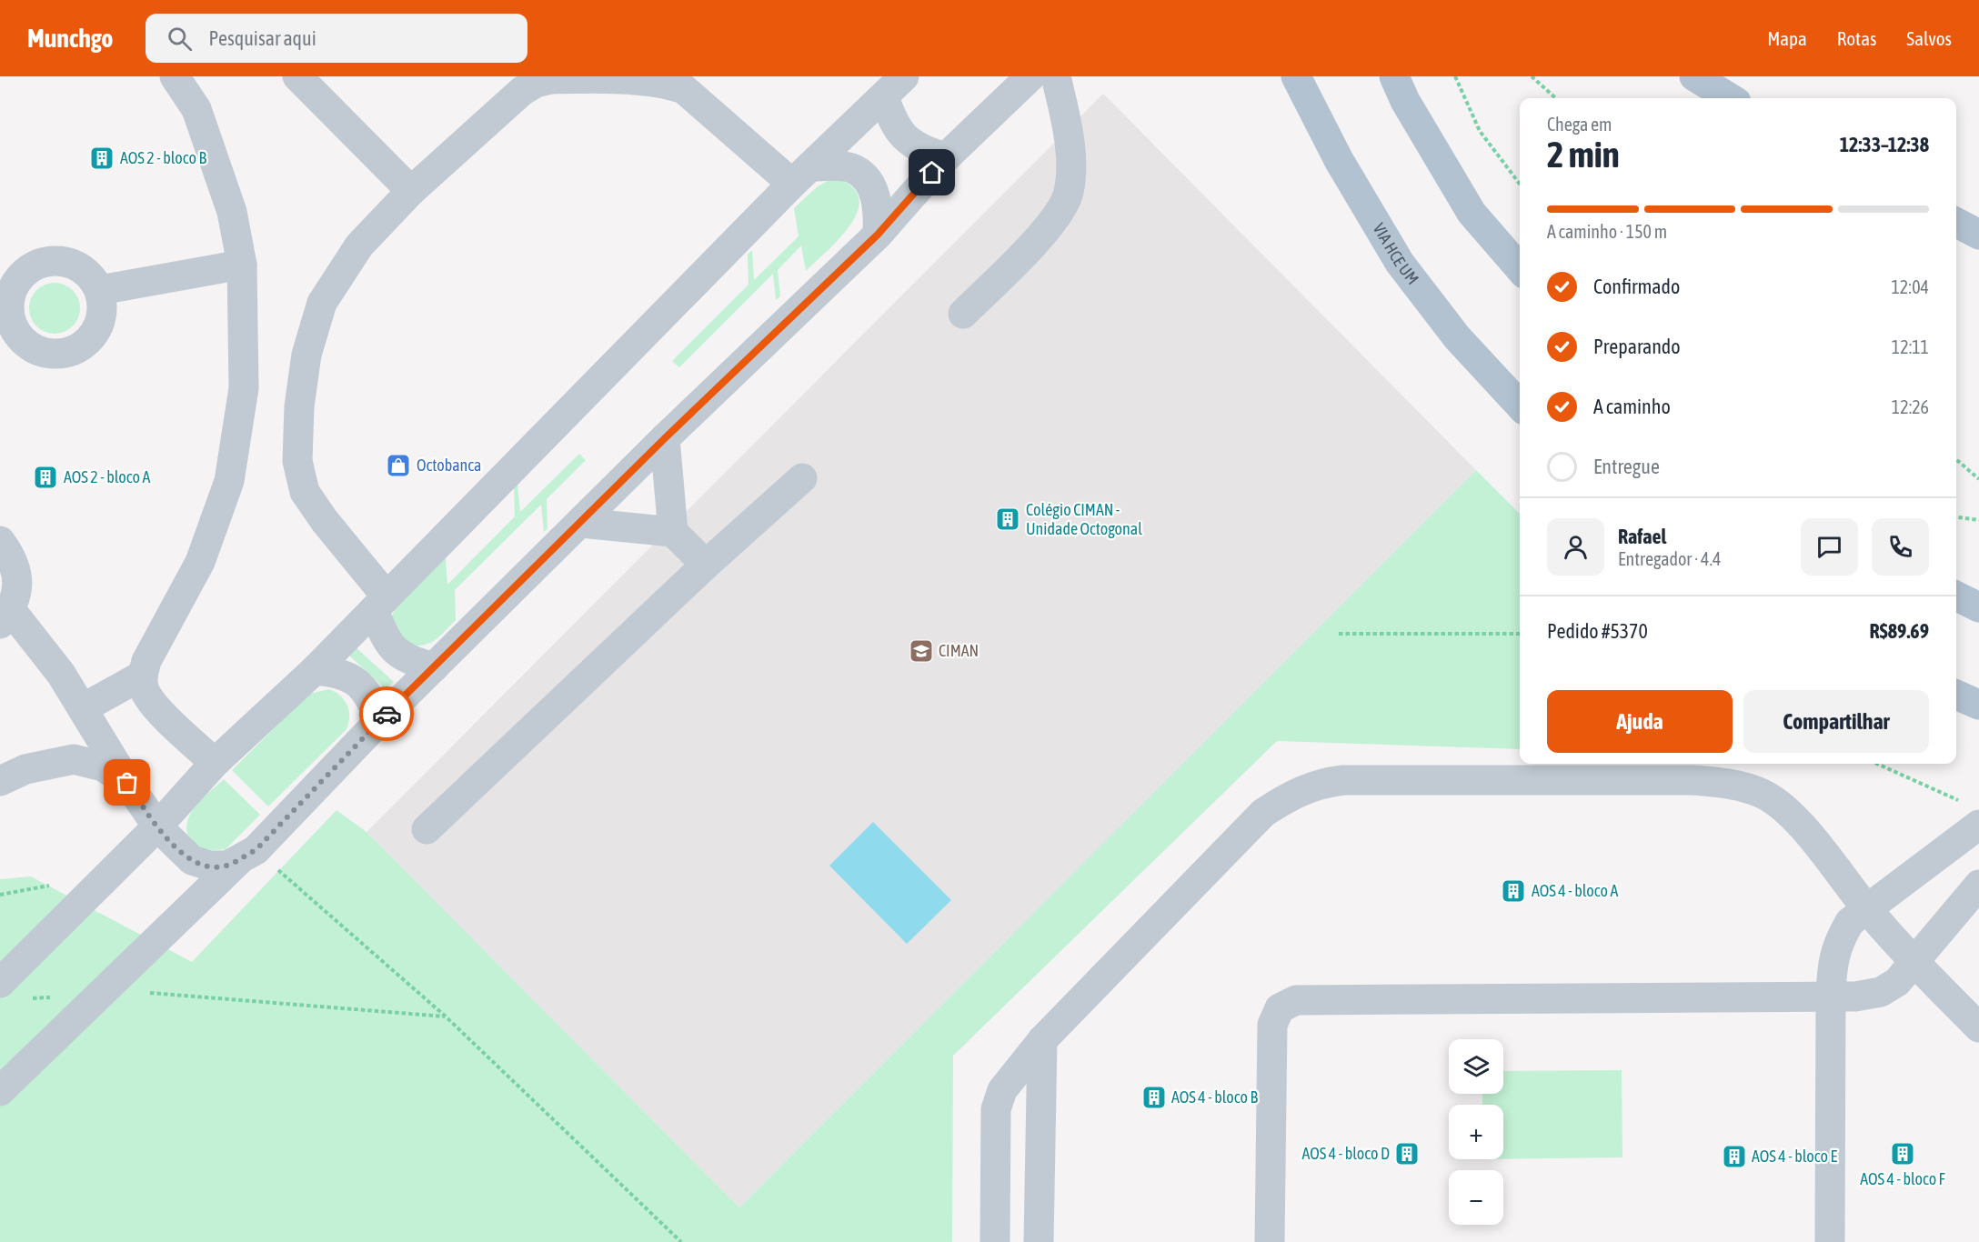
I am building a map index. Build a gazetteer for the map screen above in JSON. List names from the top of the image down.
{
  "streets": {
    "main road": ["VIA HCE UM"]
  },
  "places": {
    "building": [
      "AOS 2 - bloco B",
      "AOS 2 - bloco A",
      "Colégio CIMAN - Unidade Octogonal",
      "AOS 4 - bloco A",
      "AOS 4 - bloco B",
      "AOS 4 - bloco D",
      "AOS 4 - bloco F",
      "AOS 4 - bloco E"
    ],
    "shop": ["Octobanca"],
    "school or university": ["CIMAN"]
  },
  "page": {
    "header": "Munchgo",
    "search": "Pesquisar aqui",
    "nav": ["Mapa", "Rotas", "Salvos"],
    "heading": ["2 min", "Chega em", "12:33–12:38"],
    "panel": [
      "Rafael",
      "Entregador · 4.4",
      "Pedido #5370",
      "R$89.69"
    ],
    "bar": "A caminho · 150 m",
    "list": [
      ["Confirmado", "12:04"],
      ["Preparando", "12:11"],
      ["A caminho", "12:26"],
      "Entregue"
    ],
    "buttons": ["Ajuda", "Compartilhar"],
    "map_buttons": ["+", "−"]
  }
}
